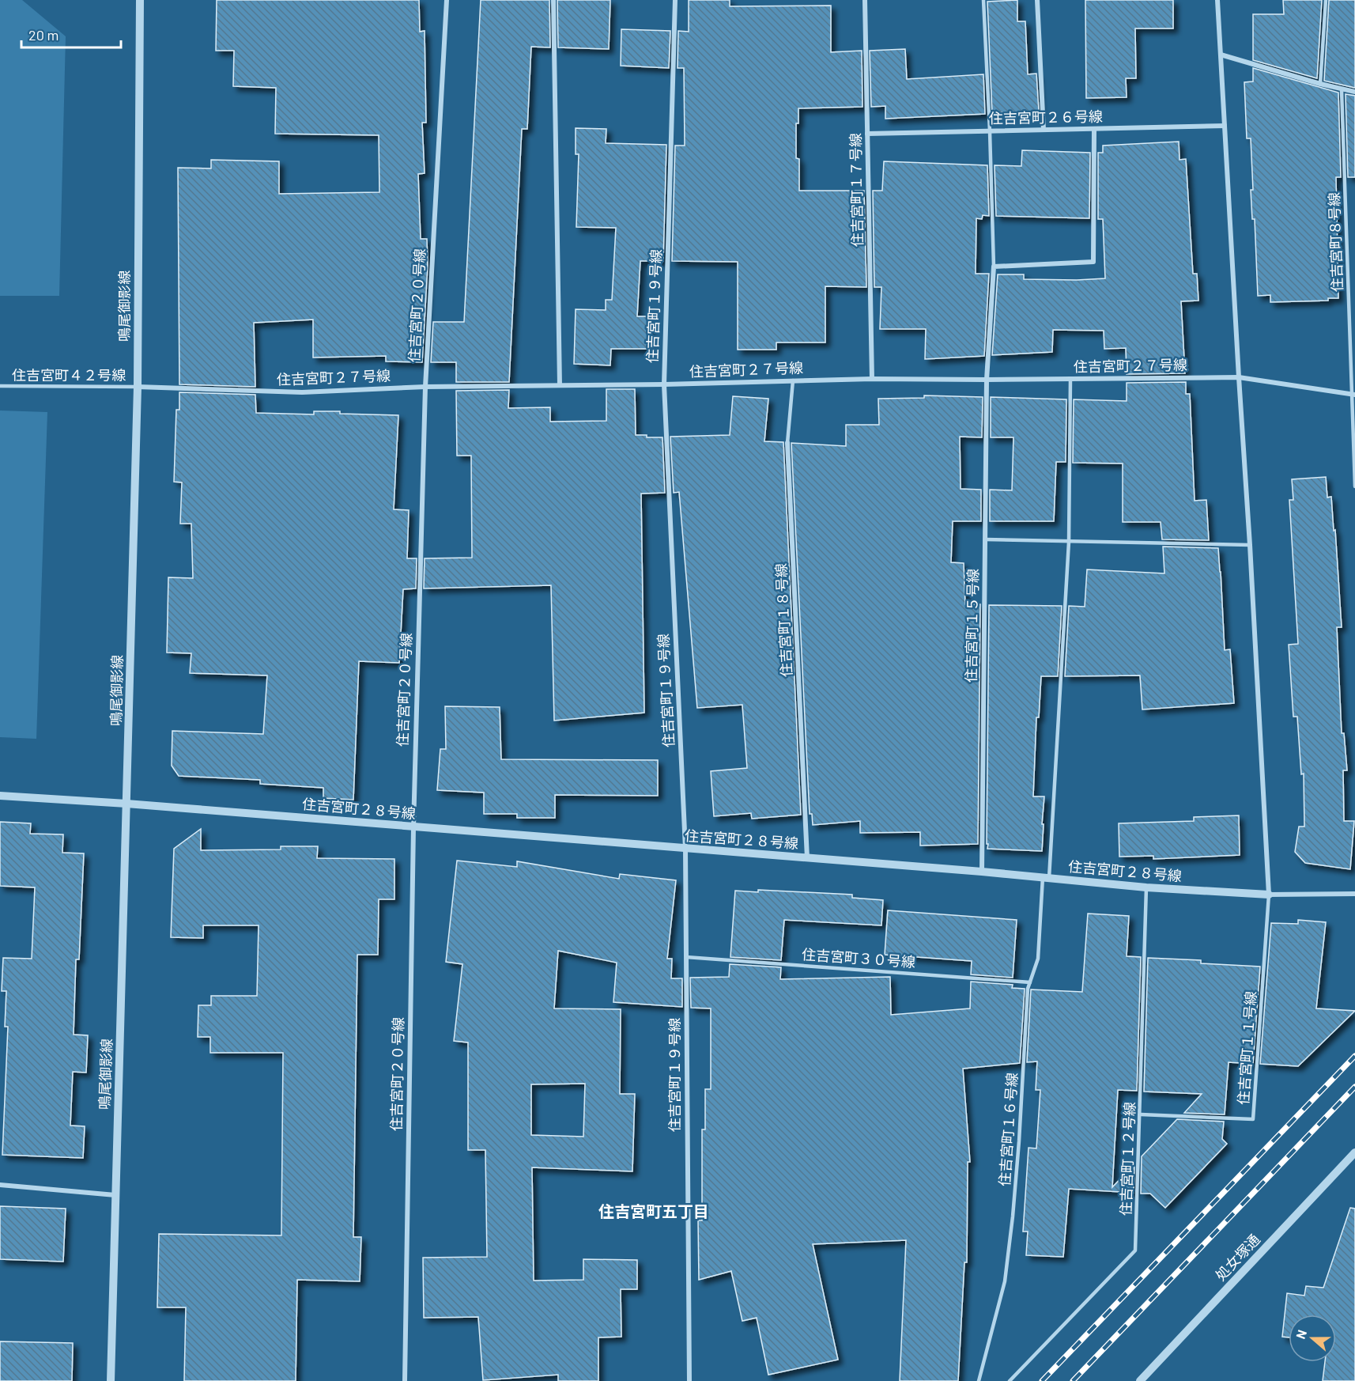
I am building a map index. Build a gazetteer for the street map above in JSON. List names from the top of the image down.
{
  "streets": {
    "street": [
      "住吉宮町２６号線",
      "住吉宮町１７号線",
      "住吉宮町２０号線",
      "鳴尾御影線",
      "住吉宮町１９号線",
      "住吉宮町２７号線",
      "住吉宮町１８号線",
      "住吉宮町１５号線",
      "住吉宮町２８号線",
      "処女塚通"
    ],
    "lane": [
      "住吉宮町８号線",
      "住吉宮町４２号線",
      "住吉宮町３０号線",
      "住吉宮町１１号線",
      "住吉宮町１６号線",
      "住吉宮町１２号線"
    ]
  },
  "crossings": [
    ["住吉宮町２６号線", "住吉宮町１７号線"],
    ["住吉宮町１７号線", "住吉宮町２７号線"],
    ["住吉宮町８号線", "住吉宮町２７号線"],
    ["住吉宮町２０号線", "住吉宮町２７号線"],
    ["住吉宮町２０号線", "住吉宮町２８号線"],
    ["鳴尾御影線", "住吉宮町２７号線"],
    ["鳴尾御影線", "住吉宮町４２号線"],
    ["鳴尾御影線", "住吉宮町２８号線"],
    ["住吉宮町１９号線", "住吉宮町２７号線"],
    ["住吉宮町１９号線", "住吉宮町２８号線"],
    ["住吉宮町１９号線", "住吉宮町３０号線"],
    ["住吉宮町２７号線", "住吉宮町４２号線"],
    ["住吉宮町２７号線", "住吉宮町１８号線"],
    ["住吉宮町２７号線", "住吉宮町１５号線"],
    ["住吉宮町２７号線", "住吉宮町１６号線"],
    ["住吉宮町１８号線", "住吉宮町２８号線"],
    ["住吉宮町１５号線", "住吉宮町２８号線"],
    ["住吉宮町２８号線", "住吉宮町１１号線"],
    ["住吉宮町２８号線", "住吉宮町１６号線"],
    ["住吉宮町２８号線", "住吉宮町１２号線"],
    ["住吉宮町３０号線", "住吉宮町１６号線"],
    ["住吉宮町１１号線", "住吉宮町１２号線"]
  ],
  "districts": ["住吉宮町五丁目"],
  "scale_bar": "20 m",
  "north": "left"
}
